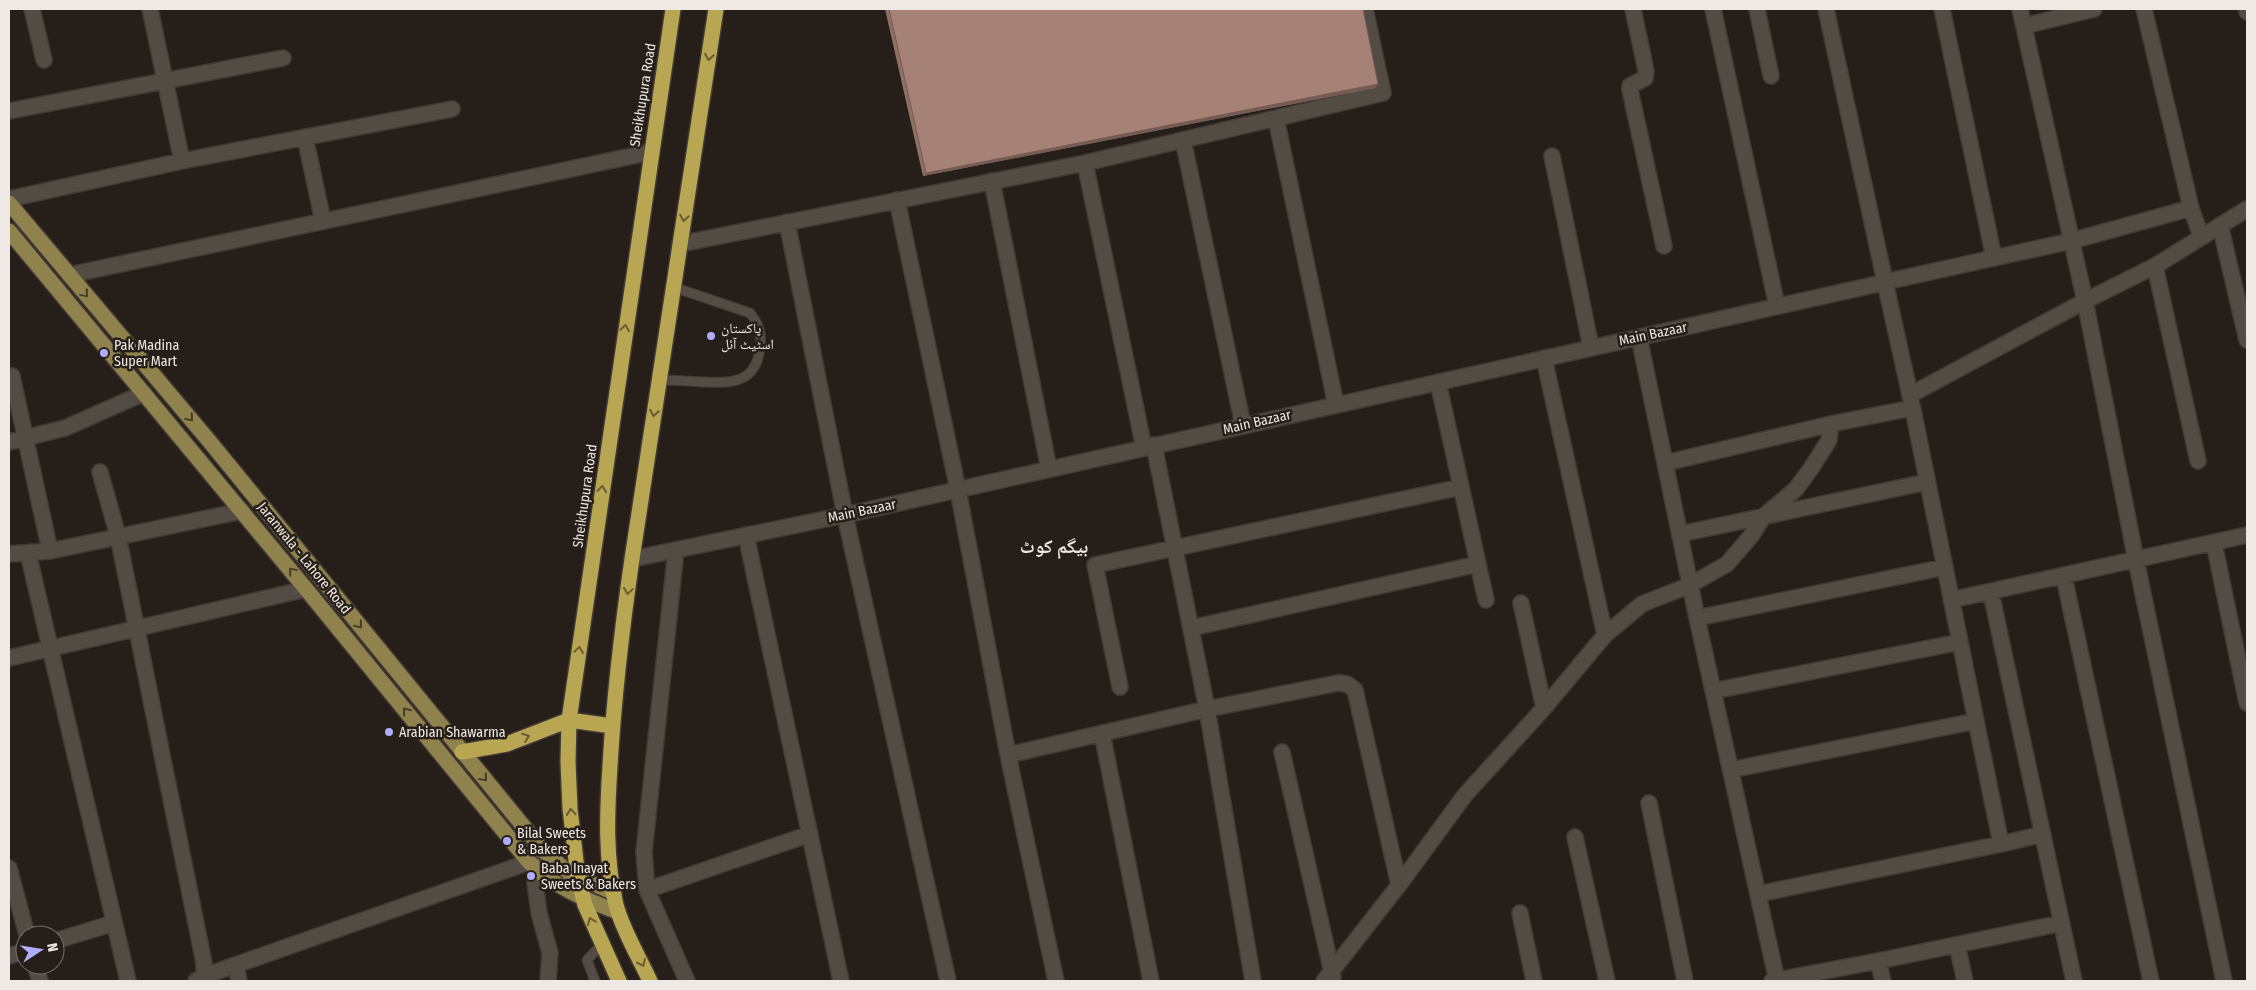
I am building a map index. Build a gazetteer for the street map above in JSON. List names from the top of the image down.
{
  "streets": {
    "highway": ["Sheikhupura Road"],
    "main road": ["Jaranwala - Lahore Road"],
    "street": ["Main Bazaar"]
  },
  "crossings": [
    ["Sheikhupura Road", "Jaranwala - Lahore Road"]
  ],
  "districts": ["بیگم کوٹ"],
  "places": [
    "پاکستان اسٹیٹ آئل",
    "Pak Madina Super Mart",
    "Arabian Shawarma",
    "Bilal Sweets & Bakers",
    "Baba Inayat Sweets & Bakers"
  ],
  "north": "right"
}
